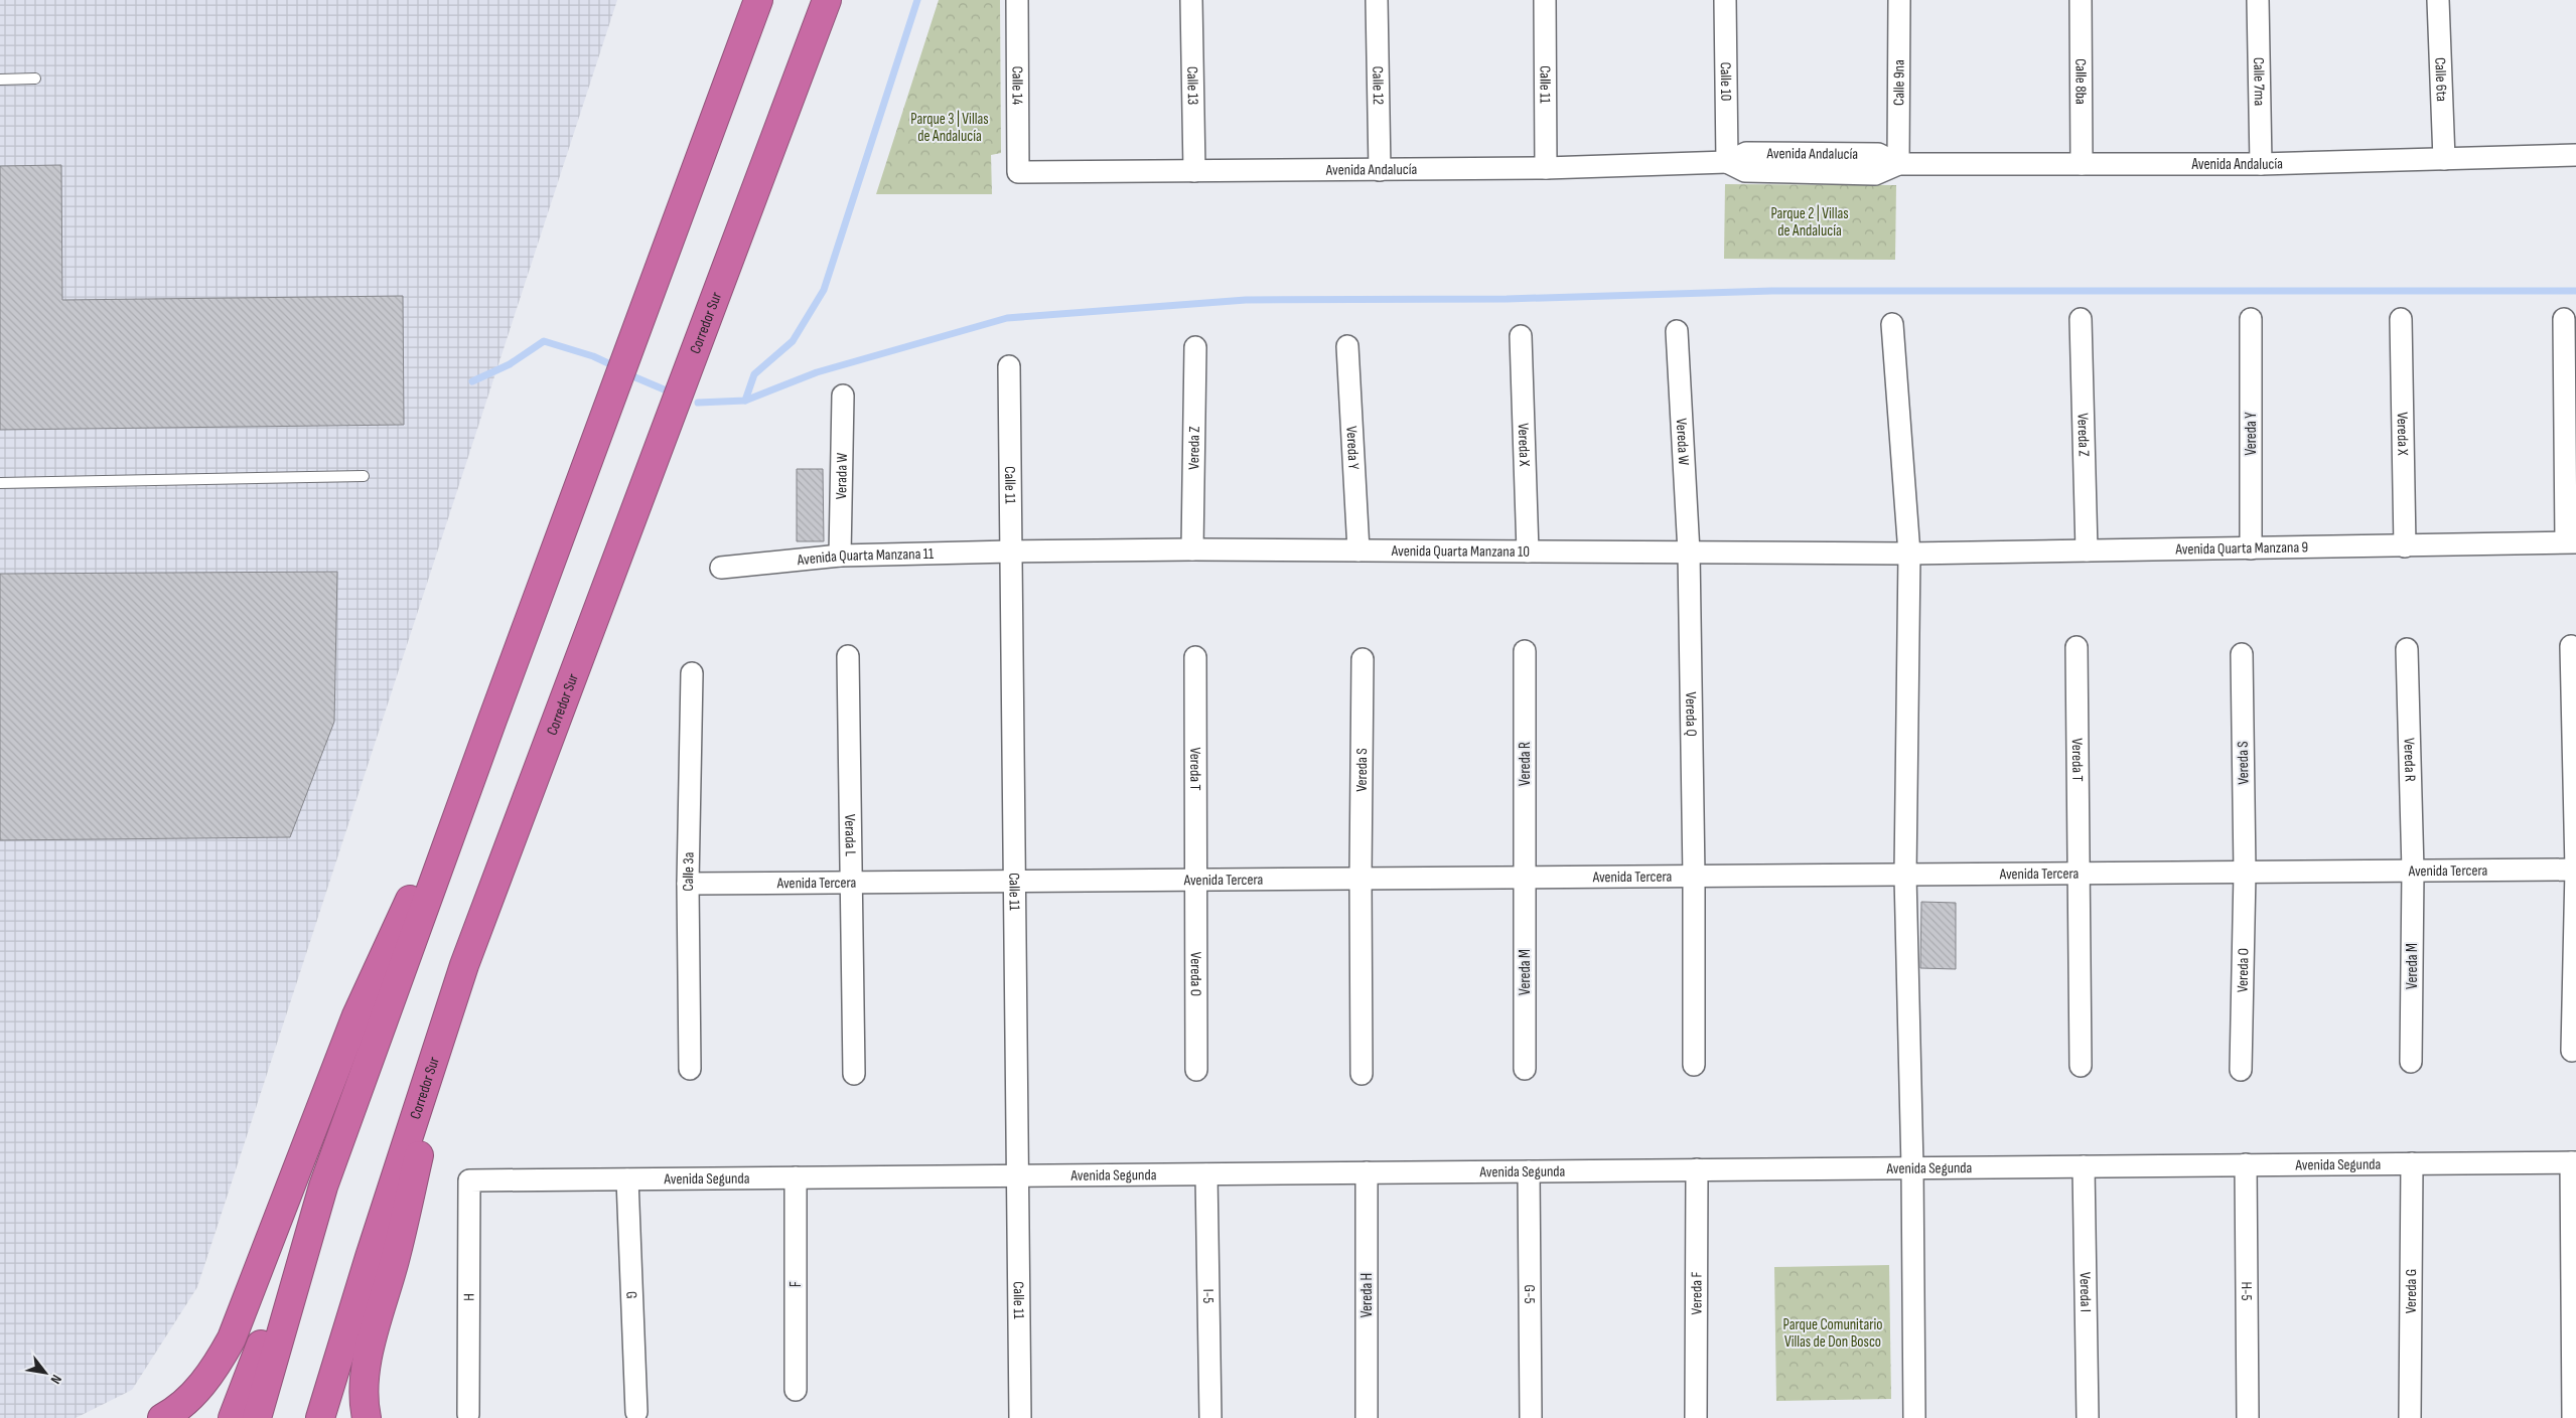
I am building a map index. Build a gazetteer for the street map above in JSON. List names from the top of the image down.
{
  "streets": {
    "highway": ["Corredor Sur"],
    "street": [
      "Calle 6ta",
      "Calle 10",
      "Calle 8ba",
      "Calle 9na",
      "Calle 7ma",
      "Calle 11",
      "Calle 13",
      "Calle 12",
      "Calle 14",
      "Avenida Andalucía",
      "Vereda X",
      "Vereda Y",
      "Vereda Z",
      "Vereda W",
      "Verada W",
      "Avenida Quarta Manzana 9",
      "Avenida Quarta Manzana 10",
      "Avenida Quarta Manzana 11",
      "Vereda Q",
      "Vereda R",
      "Vereda T",
      "Vereda S",
      "Verada L",
      "Avenida Tercera",
      "Calle 3a",
      "Vereda M",
      "Vereda O",
      "Avenida Segunda",
      "F",
      "H-5",
      "Vereda G",
      "Vereda I",
      "G-5",
      "Vereda F",
      "G",
      "Vereda H",
      "I-5",
      "H"
    ]
  },
  "crossings": [
    ["Calle 6ta", "Avenida Andalucía"],
    ["Calle 10", "Avenida Andalucía"],
    ["Calle 8ba", "Avenida Andalucía"],
    ["Calle 9na", "Avenida Andalucía"],
    ["Calle 7ma", "Avenida Andalucía"],
    ["Calle 11", "Avenida Andalucía"],
    ["Calle 11", "Avenida Quarta Manzana 10"],
    ["Calle 11", "Avenida Quarta Manzana 11"],
    ["Calle 11", "Avenida Tercera"],
    ["Calle 11", "Avenida Segunda"],
    ["Calle 13", "Avenida Andalucía"],
    ["Calle 12", "Avenida Andalucía"],
    ["Calle 14", "Avenida Andalucía"],
    ["Vereda X", "Avenida Quarta Manzana 9"],
    ["Vereda X", "Avenida Quarta Manzana 10"],
    ["Vereda Y", "Avenida Quarta Manzana 9"],
    ["Vereda Y", "Avenida Quarta Manzana 10"],
    ["Vereda Z", "Avenida Quarta Manzana 9"],
    ["Vereda Z", "Avenida Quarta Manzana 10"],
    ["Vereda W", "Avenida Quarta Manzana 10"],
    ["Vereda W", "Vereda Q"],
    ["Verada W", "Avenida Quarta Manzana 11"],
    ["Avenida Quarta Manzana 9", "Avenida Quarta Manzana 10"],
    ["Avenida Quarta Manzana 10", "Avenida Quarta Manzana 11"],
    ["Avenida Quarta Manzana 10", "Vereda Q"],
    ["Vereda Q", "Avenida Tercera"],
    ["Vereda R", "Avenida Tercera"],
    ["Vereda R", "Vereda M"],
    ["Vereda T", "Avenida Tercera"],
    ["Vereda T", "Vereda O"],
    ["Vereda S", "Avenida Tercera"],
    ["Vereda S", "Vereda O"],
    ["Verada L", "Avenida Tercera"],
    ["Avenida Tercera", "Calle 3a"],
    ["Avenida Tercera", "Vereda M"],
    ["Avenida Tercera", "Vereda O"],
    ["Avenida Segunda", "F"],
    ["Avenida Segunda", "H-5"],
    ["Avenida Segunda", "Vereda G"],
    ["Avenida Segunda", "Vereda I"],
    ["Avenida Segunda", "G-5"],
    ["Avenida Segunda", "Vereda F"],
    ["Avenida Segunda", "G"],
    ["Avenida Segunda", "Vereda H"],
    ["Avenida Segunda", "I-5"],
    ["Avenida Segunda", "H"]
  ],
  "parks": ["Parque 3 | Villas de Andalucía", "Parque 2 | Villas de Andalucía", "Parque Comunitario Villas de Don Bosco"],
  "north": "bottom right"
}
